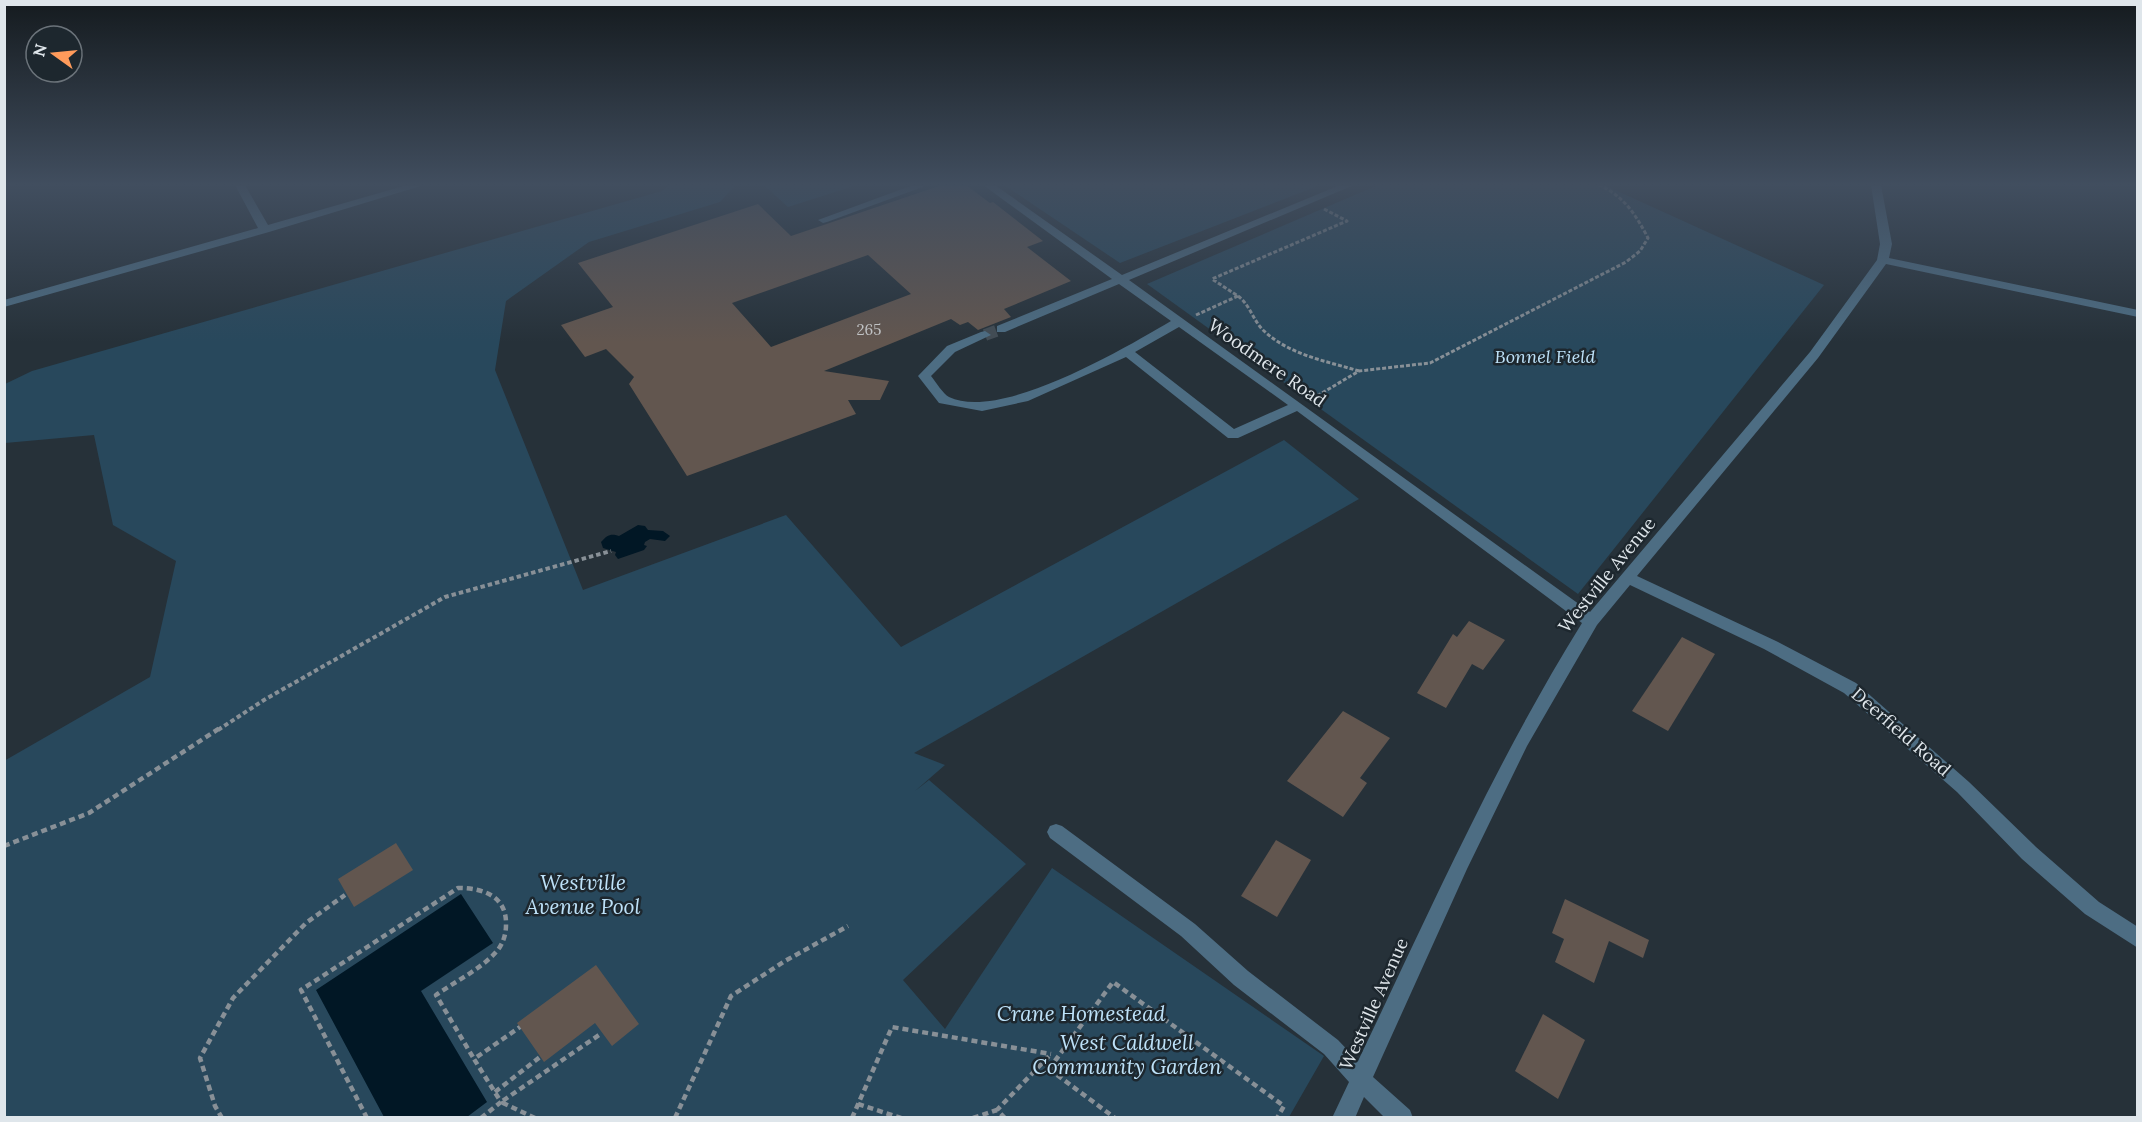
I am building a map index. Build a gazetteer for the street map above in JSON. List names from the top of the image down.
{
  "streets": {
    "street": ["Woodmere Road", "Westville Avenue", "Deerfield Road"]
  },
  "crossings": [
    ["Woodmere Road", "Westville Avenue"],
    ["Westville Avenue", "Deerfield Road"]
  ],
  "parks": [
    "Bonnel Field",
    "Westville Avenue Pool",
    "Crane Homestead",
    "West Caldwell Community Garden"
  ],
  "house_numbers": ["265"],
  "north": "left"
}
